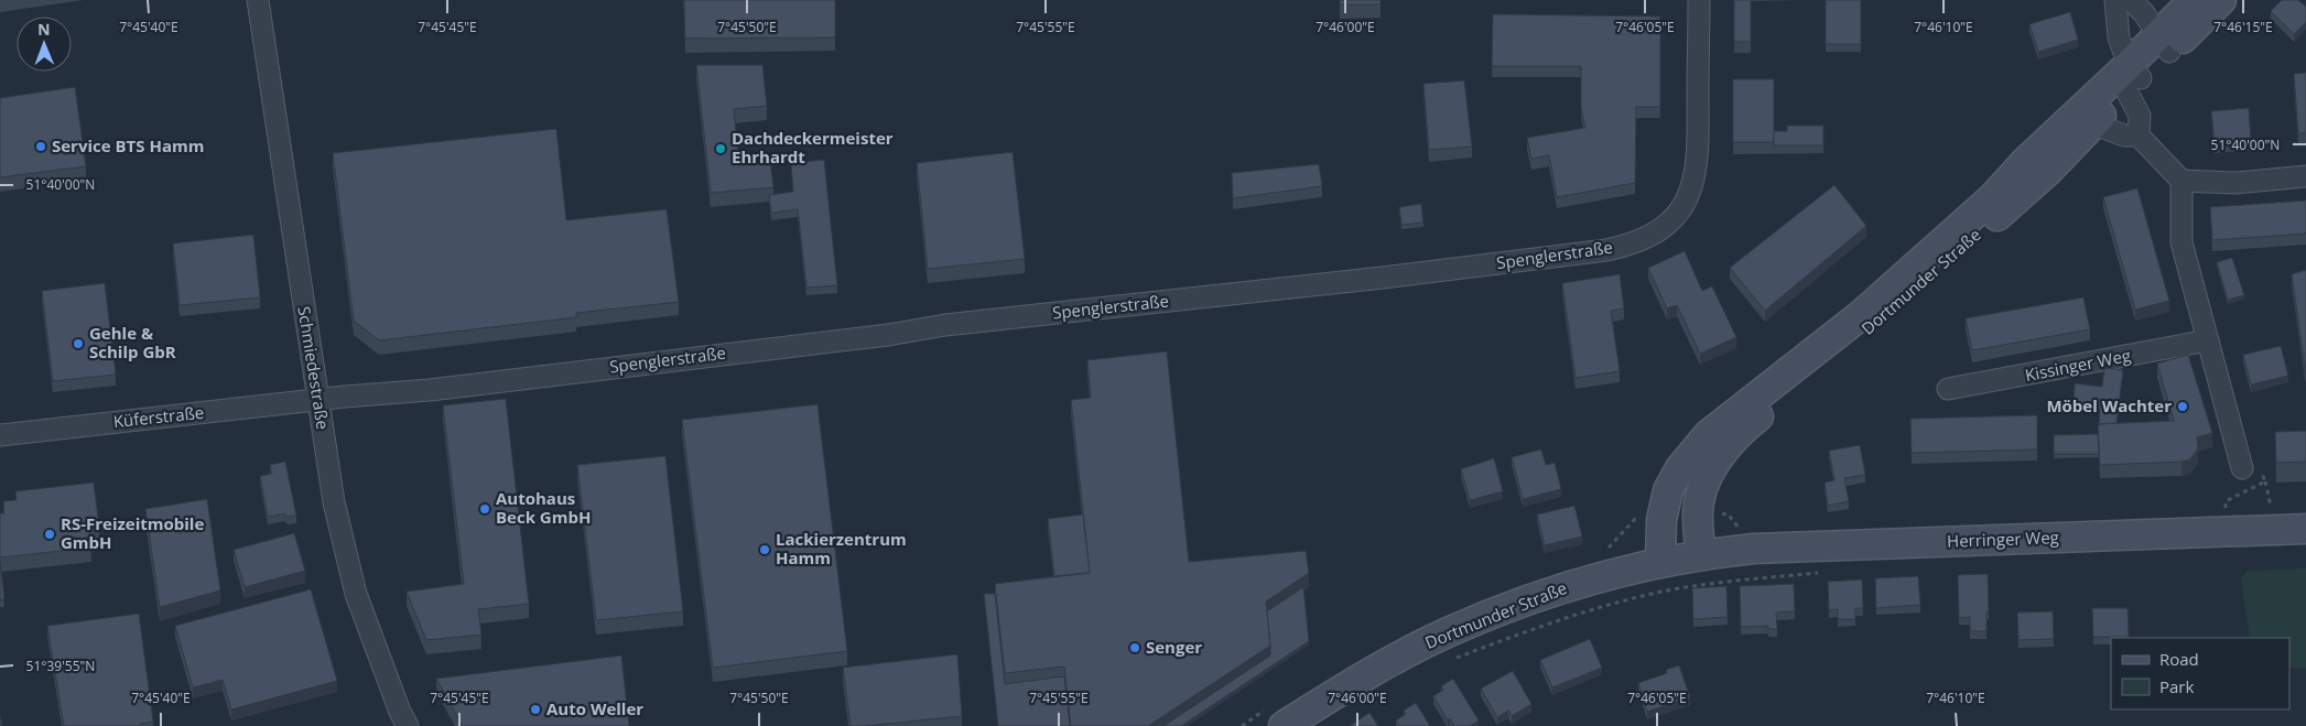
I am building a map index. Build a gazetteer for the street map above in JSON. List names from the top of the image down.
{
  "streets": {
    "main road": ["Dortmunder Straße", "Herringer Weg"],
    "street": [
      "Spenglerstraße",
      "Kissinger Weg",
      "Schmiedestraße",
      "Küferstraße"
    ]
  },
  "crossings": [
    ["Spenglerstraße", "Schmiedestraße"],
    ["Spenglerstraße", "Küferstraße"],
    ["Dortmunder Straße", "Herringer Weg"],
    ["Schmiedestraße", "Küferstraße"]
  ],
  "places": [
    "Service BTS Hamm",
    "Dachdeckermeister Ehrhardt",
    "Gehle & Schilp GbR",
    "Möbel Wachter",
    "Autohaus Beck GmbH",
    "RS-Freizeitmobile GmbH",
    "Lackierzentrum Hamm",
    "Senger",
    "Auto Weller"
  ],
  "legend": ["Road", "Park"],
  "north": "top",
  "coordinates": [
    "7°45'40\"E",
    "7°45'45\"E",
    "7°45'50\"E",
    "7°45'55\"E",
    "7°46'00\"E",
    "7°46'05\"E",
    "7°46'10\"E",
    "7°46'15\"E",
    "51°40'00\"N",
    "51°39'55\"N"
  ]
}
